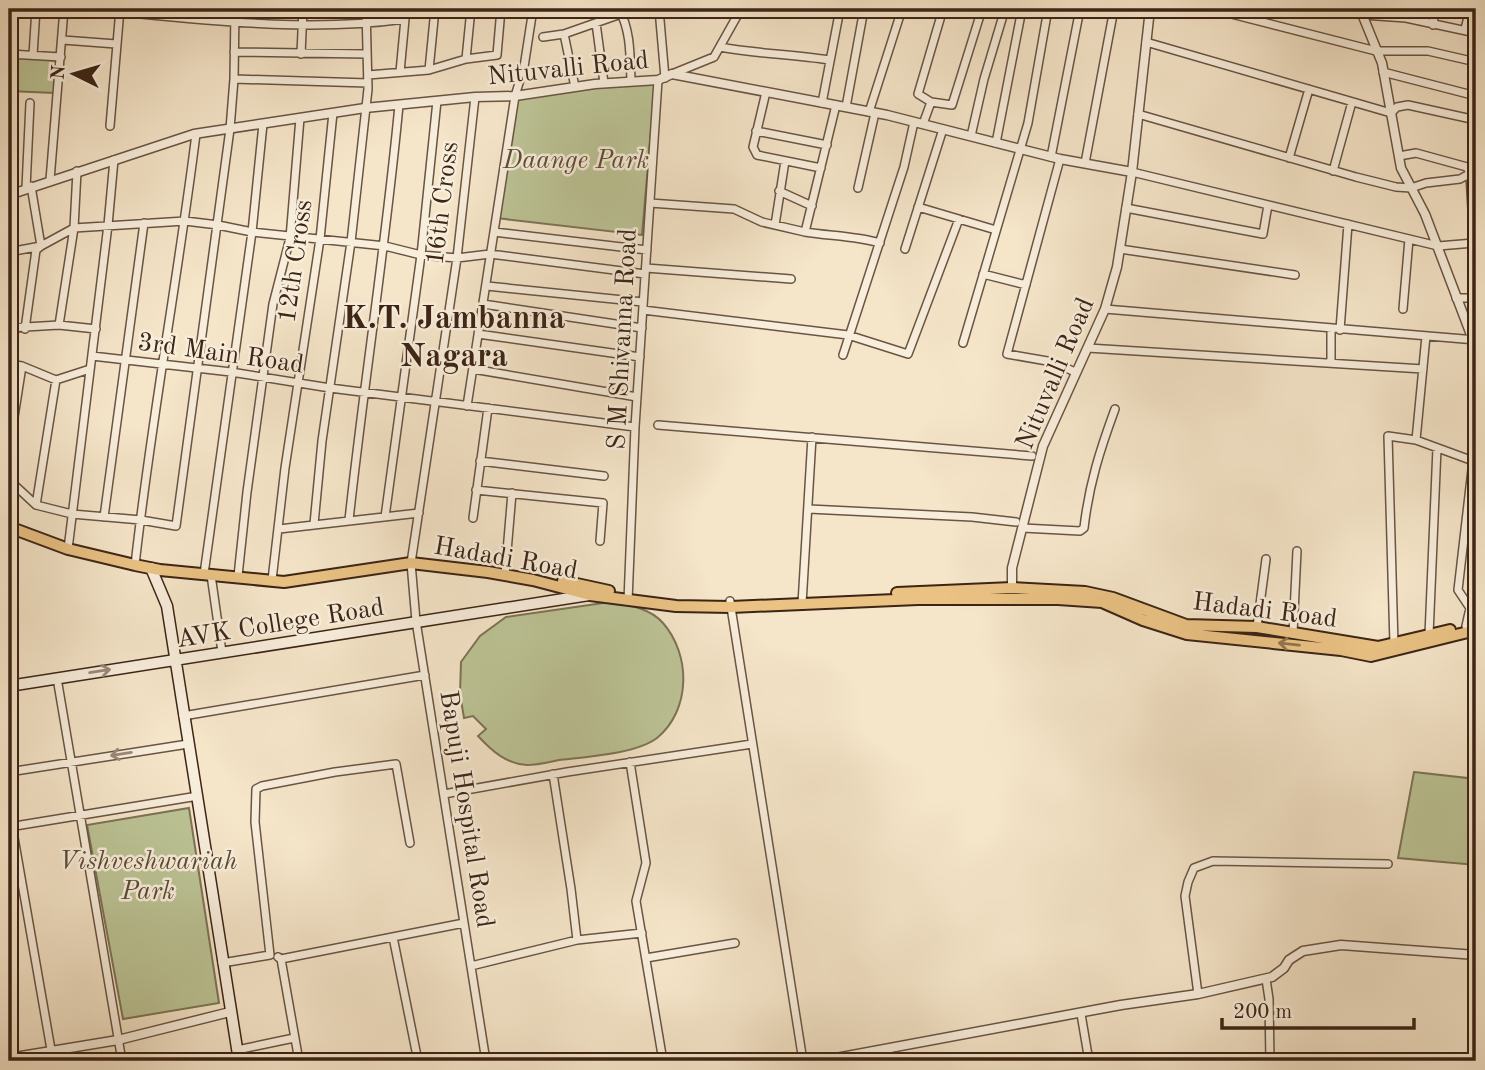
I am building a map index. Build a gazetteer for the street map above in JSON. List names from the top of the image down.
{
  "streets": {
    "main road": ["Hadadi Road", "AVK College Road"],
    "street": [
      "Nituvalli Road",
      "16th Cross",
      "12th Cross",
      "S M Shivanna Road",
      "3rd Main Road",
      "Bapuji Hospital Road"
    ]
  },
  "crossings": [
    ["Nituvalli Road", "16th Cross"],
    ["Nituvalli Road", "12th Cross"],
    ["Nituvalli Road", "S M Shivanna Road"],
    ["Nituvalli Road", "Hadadi Road"],
    ["16th Cross", "3rd Main Road"],
    ["16th Cross", "Hadadi Road"],
    ["16th Cross", "Bapuji Hospital Road"],
    ["12th Cross", "3rd Main Road"],
    ["12th Cross", "Hadadi Road"],
    ["S M Shivanna Road", "3rd Main Road"],
    ["S M Shivanna Road", "Hadadi Road"],
    ["Hadadi Road", "AVK College Road"],
    ["Hadadi Road", "Bapuji Hospital Road"],
    ["AVK College Road", "Bapuji Hospital Road"]
  ],
  "districts": ["K.T. Jambanna Nagara"],
  "parks": ["Daange Park", "Vishveshwariah Park"],
  "scale_bar": "200 m",
  "north": "left"
}
